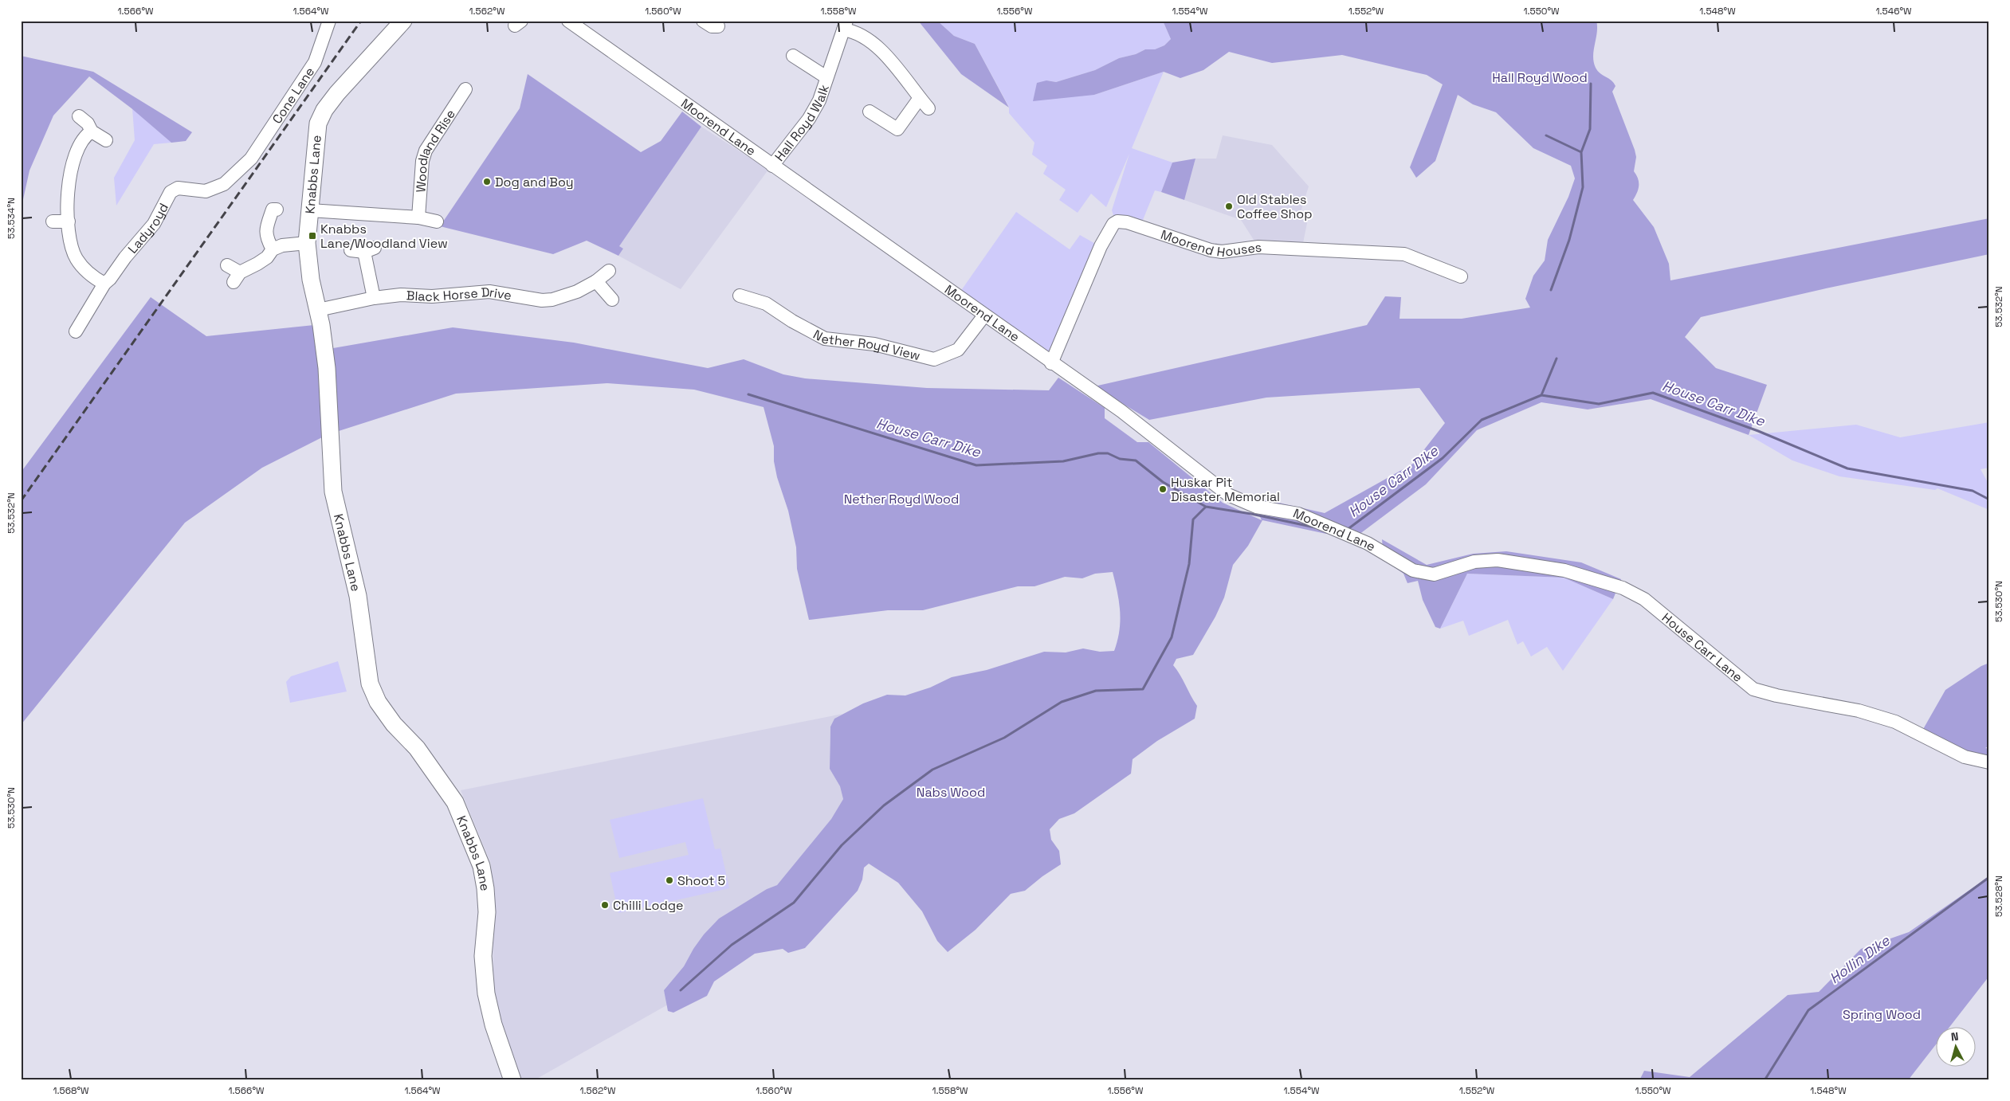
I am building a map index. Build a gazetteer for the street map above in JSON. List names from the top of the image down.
{
  "streets": {
    "main road": ["Knabbs Lane"],
    "street": [
      "Cone Lane",
      "Hall Royd Walk",
      "Moorend Lane",
      "Woodland Rise",
      "Ladyroyd",
      "Moorend Houses",
      "Black Horse Drive",
      "Nether Royd View",
      "House Carr Lane"
    ]
  },
  "crossings": [
    ["Cone Lane", "Ladyroyd"],
    ["Hall Royd Walk", "Moorend Lane"],
    ["Moorend Lane", "Moorend Houses"],
    ["Moorend Lane", "Nether Royd View"],
    ["Moorend Lane", "House Carr Lane"],
    ["Knabbs Lane", "Black Horse Drive"]
  ],
  "water": ["House Carr Dike", "Hollin Dike"],
  "parks": [
    "Hall Royd Wood",
    "Nether Royd Wood",
    "Nabs Wood",
    "Spring Wood"
  ],
  "places": {
    "other": [
      "Dog and Boy",
      "Old Stables Coffee Shop",
      "Huskar Pit Disaster Memorial",
      "Shoot 5",
      "Chilli Lodge"
    ],
    "transit": ["Knabbs Lane/Woodland View"]
  },
  "north": "top",
  "coordinates": [
    "1.566°W",
    "1.564°W",
    "1.562°W",
    "1.560°W",
    "1.558°W",
    "1.556°W",
    "1.554°W",
    "1.552°W",
    "1.550°W",
    "1.548°W",
    "1.546°W",
    "53.534°N",
    "53.532°N",
    "53.530°N",
    "53.528°N",
    "1.568°W"
  ]
}
